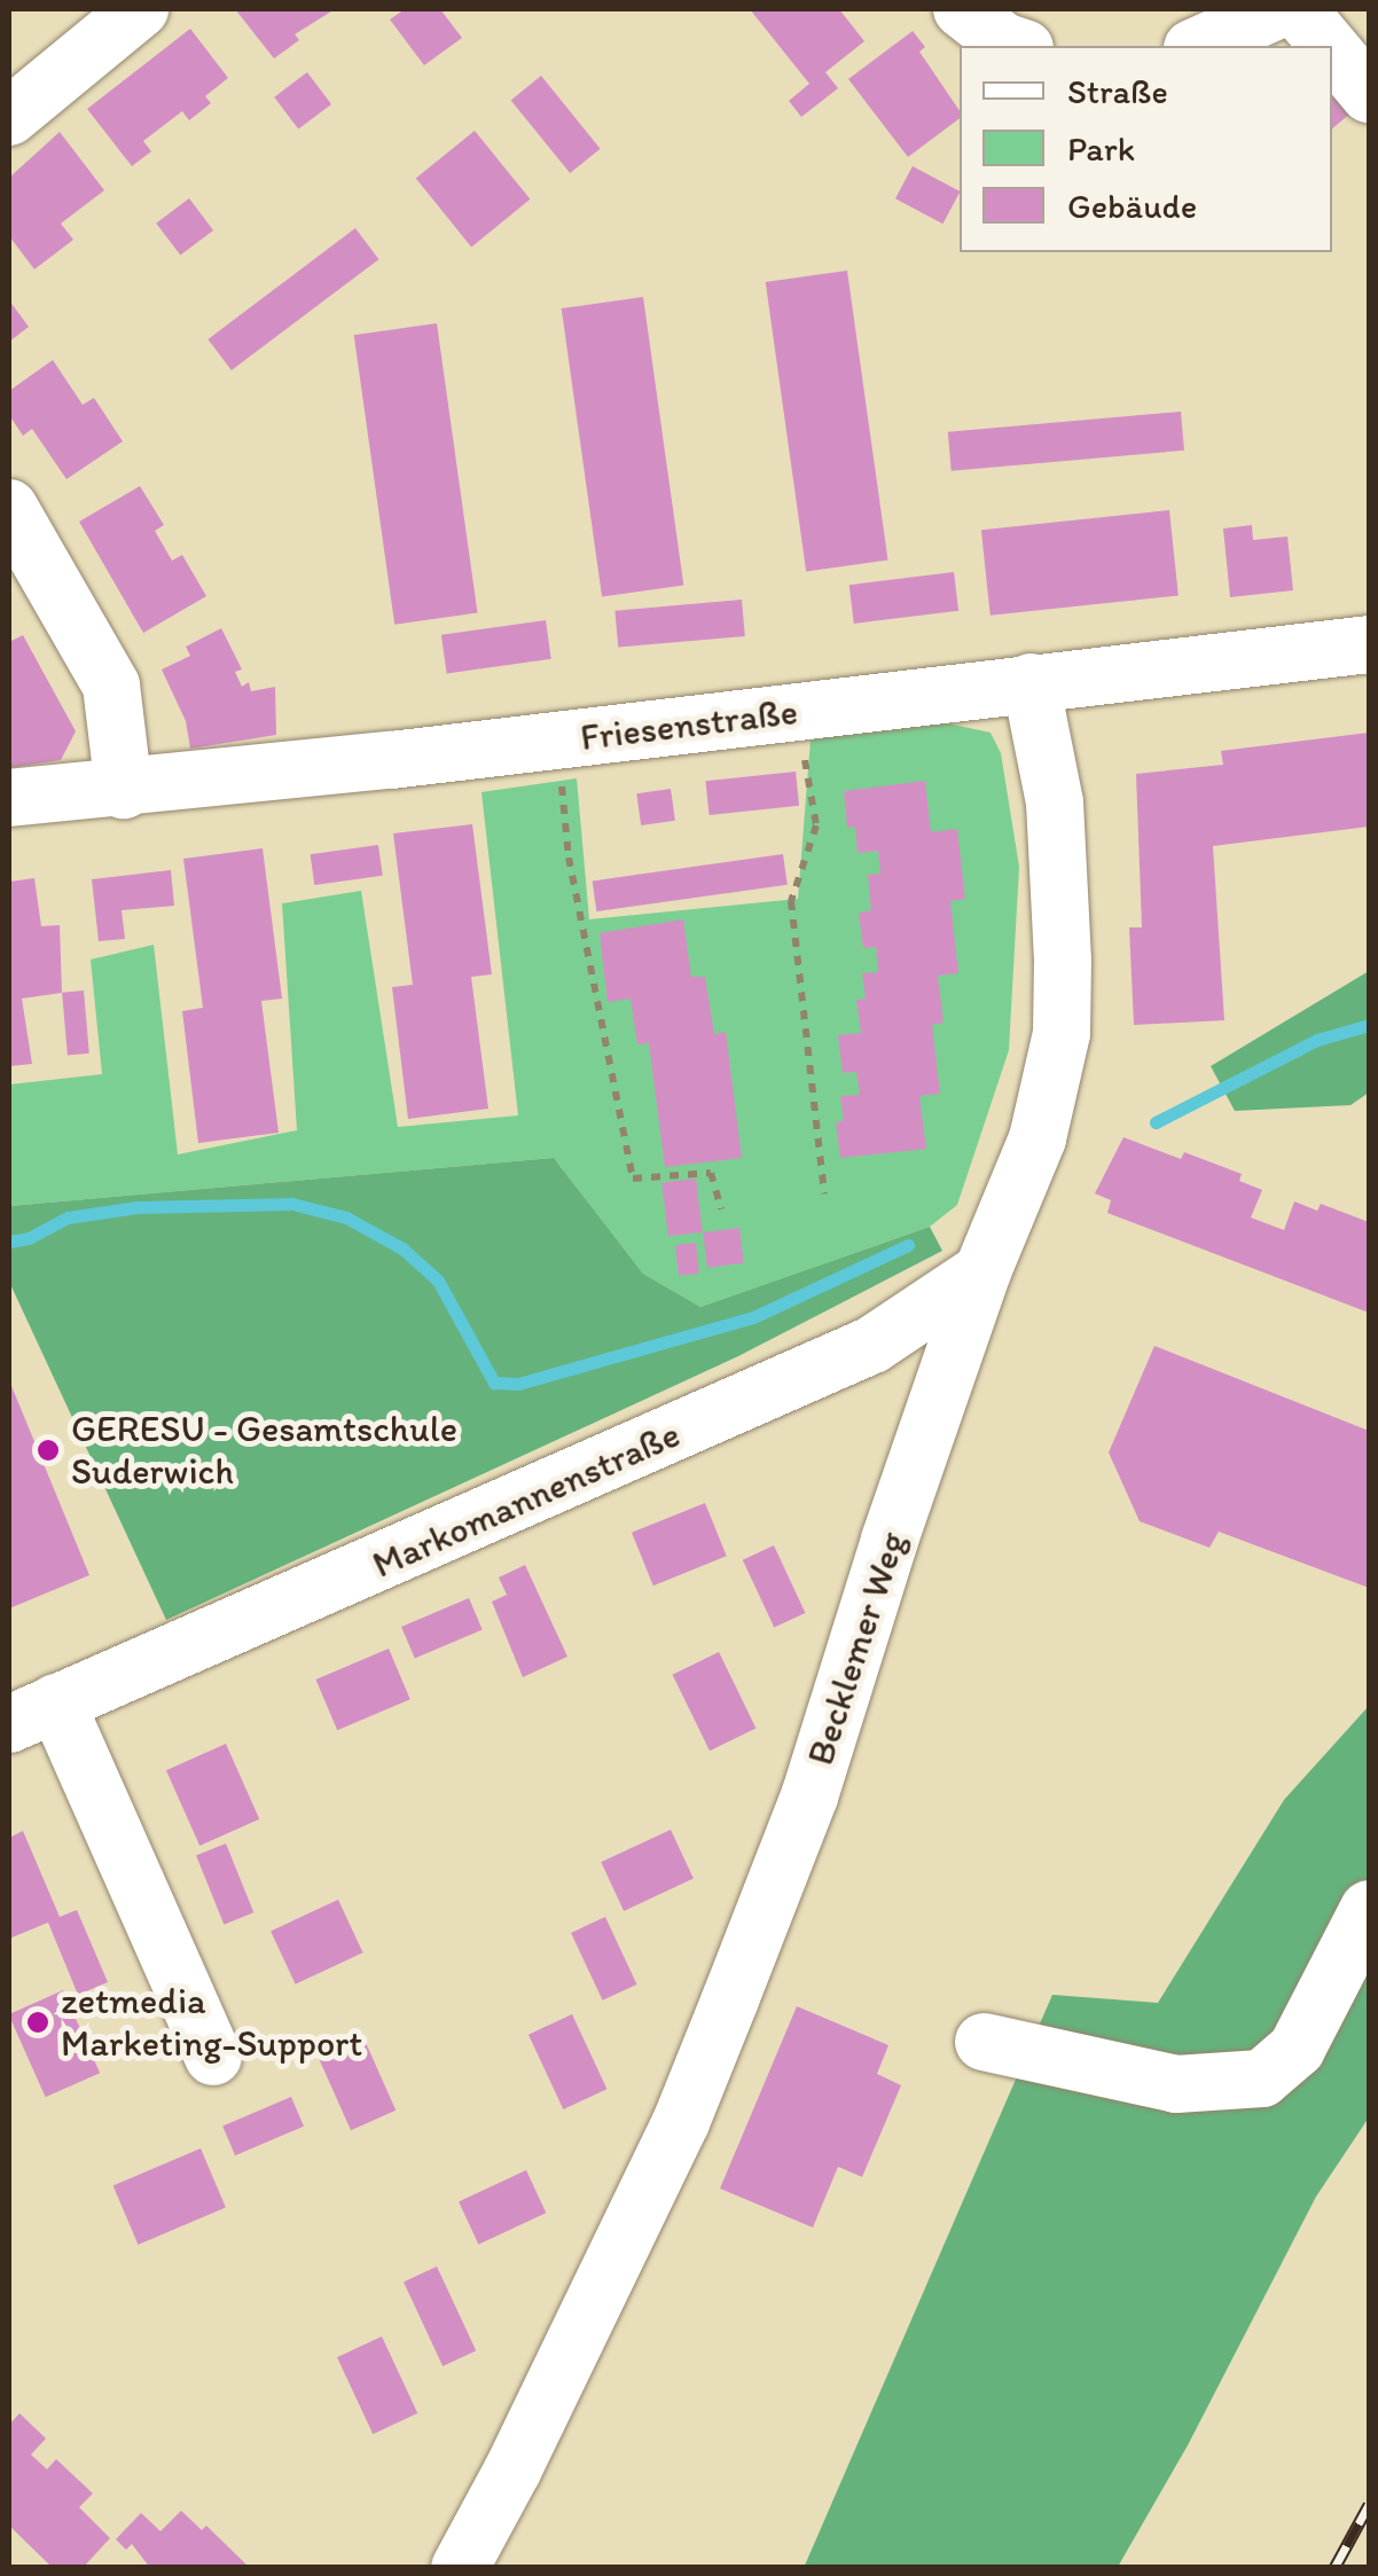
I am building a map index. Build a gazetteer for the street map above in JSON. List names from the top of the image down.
{
  "streets": {
    "street": ["Friesenstraße", "Markomannenstraße", "Becklemer Weg"]
  },
  "crossings": [
    ["Friesenstraße", "Becklemer Weg"],
    ["Markomannenstraße", "Becklemer Weg"]
  ],
  "places": ["GERESU - Gesamtschule Suderwich", "zetmedia Marketing-Support"],
  "legend": ["Straße", "Park", "Gebäude"]
}
